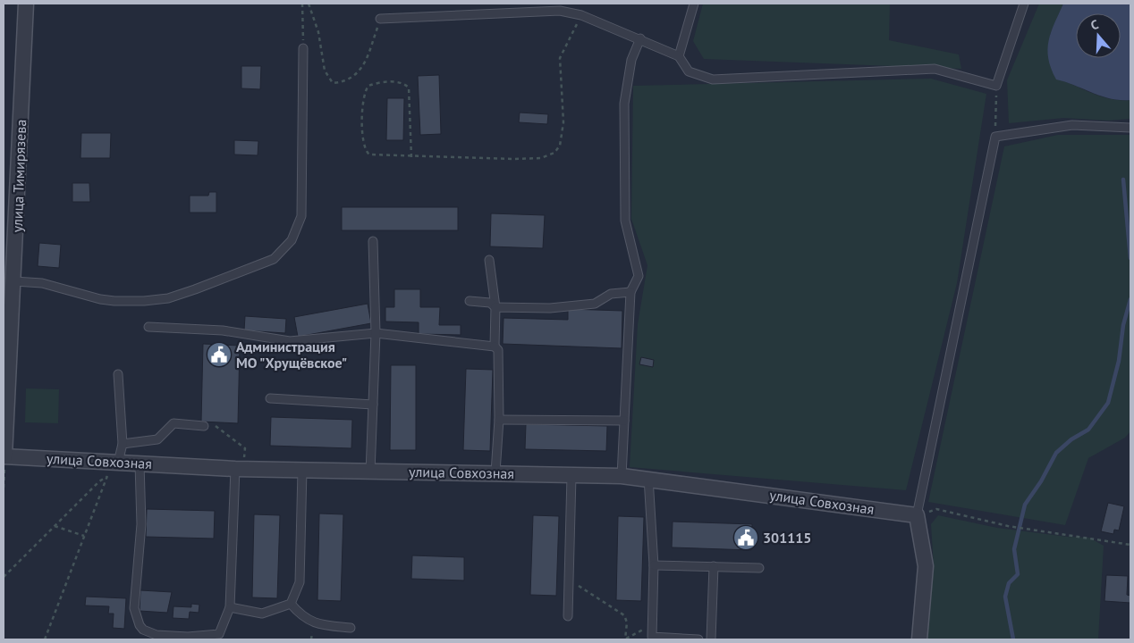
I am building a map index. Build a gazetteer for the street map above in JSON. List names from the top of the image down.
{
  "streets": {
    "street": ["улица Тимирязева", "улица Совхозная"]
  },
  "crossings": [
    ["улица Тимирязева", "улица Совхозная"]
  ],
  "places": {
    "public building": ["Администрация МО \"Хрущёвское\"", "301115"]
  },
  "north": "top"
}
